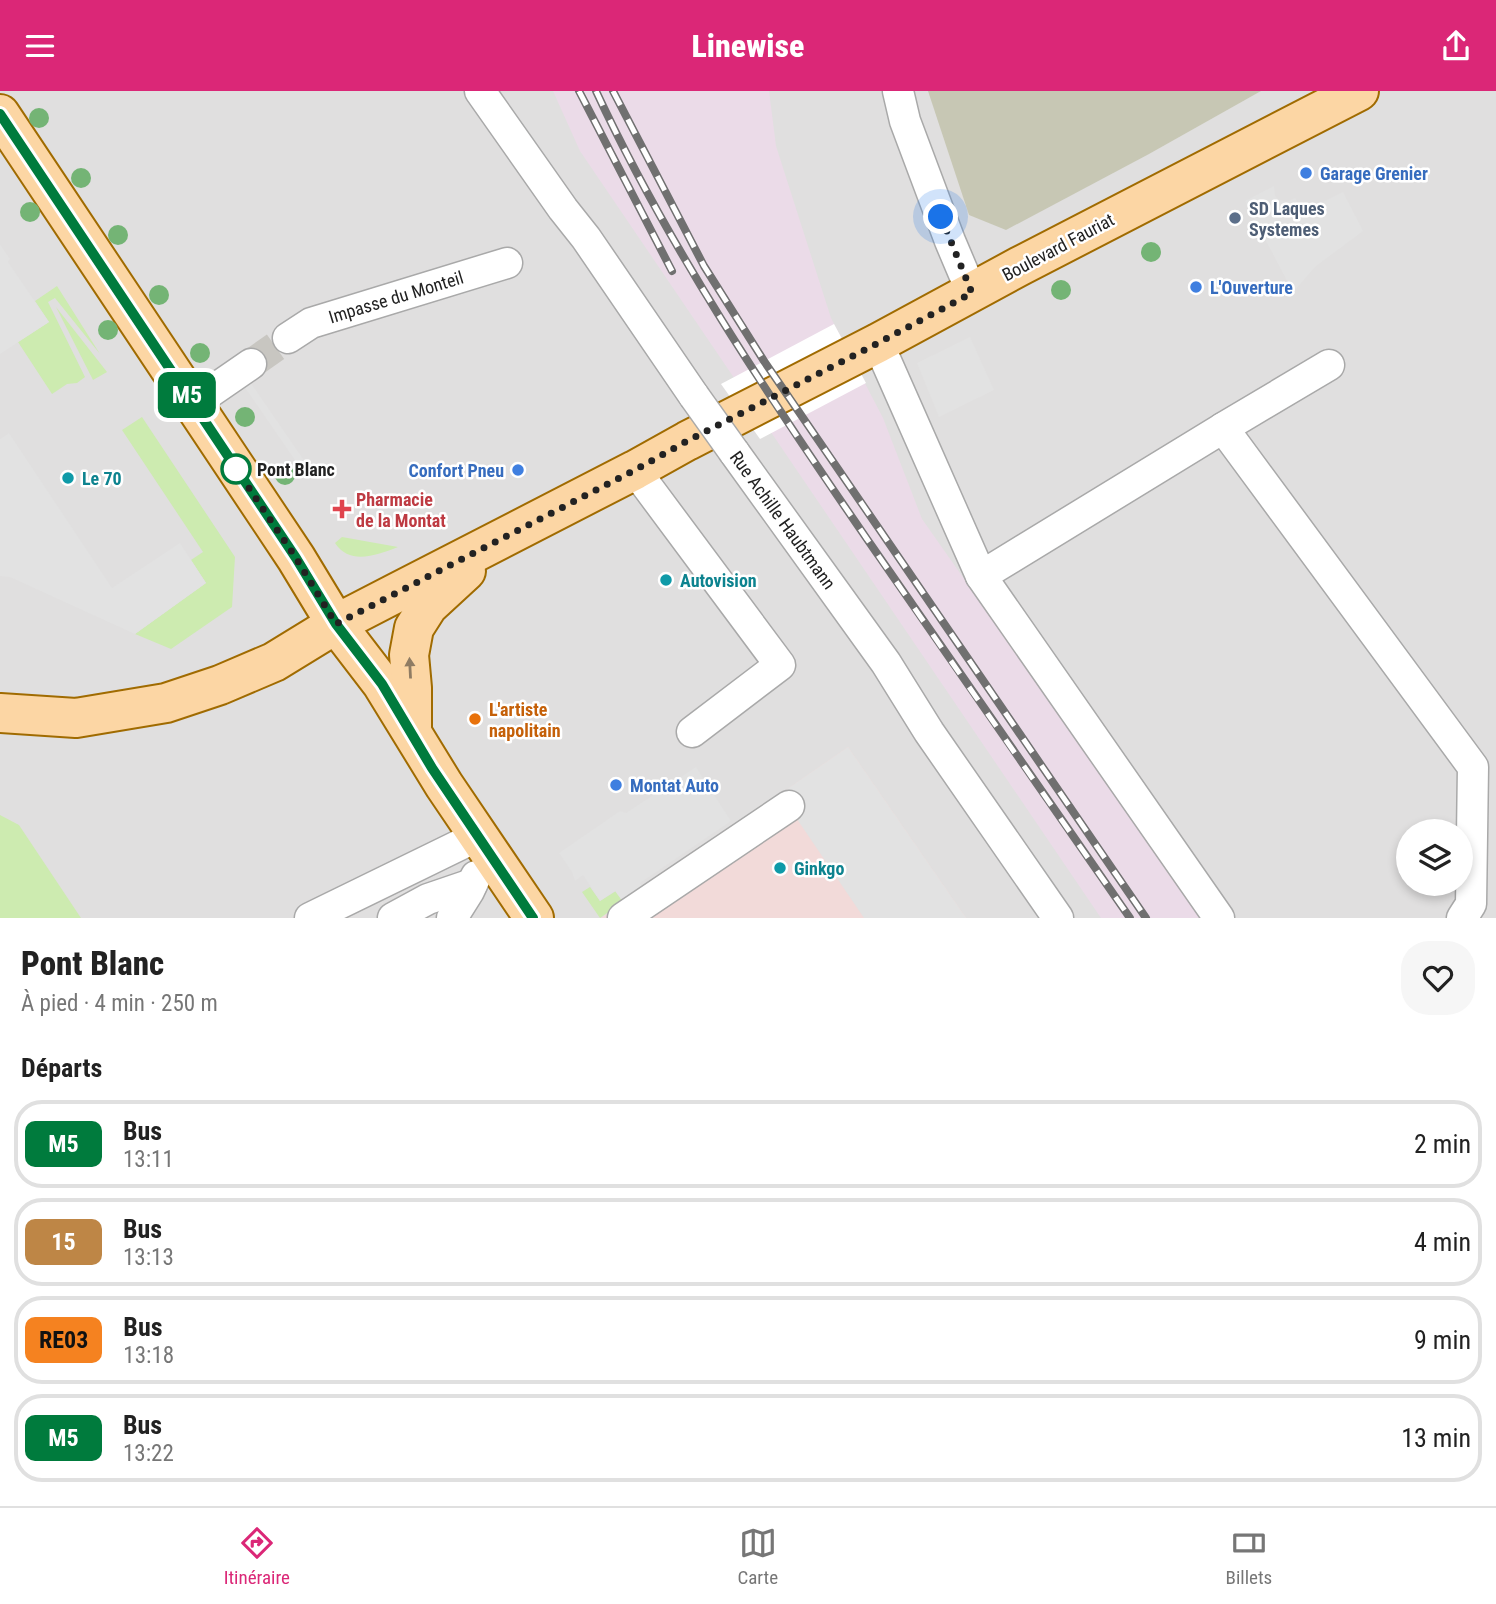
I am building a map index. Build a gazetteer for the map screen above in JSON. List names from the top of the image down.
{
  "streets": {
    "main road": ["Boulevard Fauriat"],
    "street": ["Impasse du Monteil", "Rue Achille Haubtmann"]
  },
  "places": {
    "other": [
      "Garage Grenier",
      "SD Laques Systemes",
      "L'Ouverture",
      "Pont Blanc",
      "Confort Pneu",
      "Le 70",
      "Autovision",
      "L'artiste napolitain",
      "Montat Auto",
      "Ginkgo"
    ],
    "health": ["Pharmacie de la Montat"]
  },
  "lines": ["bus line M5"],
  "page": {
    "header": "Linewise",
    "on_map": "M5",
    "heading": [
      ["Pont Blanc", "À pied · 4 min · 250 m"],
      "Départs"
    ],
    "list": [
      {
        "mark": "M5",
        "name": "Bus",
        "note": "13:11",
        "value": "2 min"
      },
      {
        "mark": "15",
        "name": "Bus",
        "note": "13:13",
        "value": "4 min"
      },
      {
        "mark": "RE03",
        "name": "Bus",
        "note": "13:18",
        "value": "9 min"
      },
      {
        "mark": "M5",
        "name": "Bus",
        "note": "13:22",
        "value": "13 min"
      }
    ],
    "tabs": ["Itinéraire", "Carte", "Billets"]
  }
}
